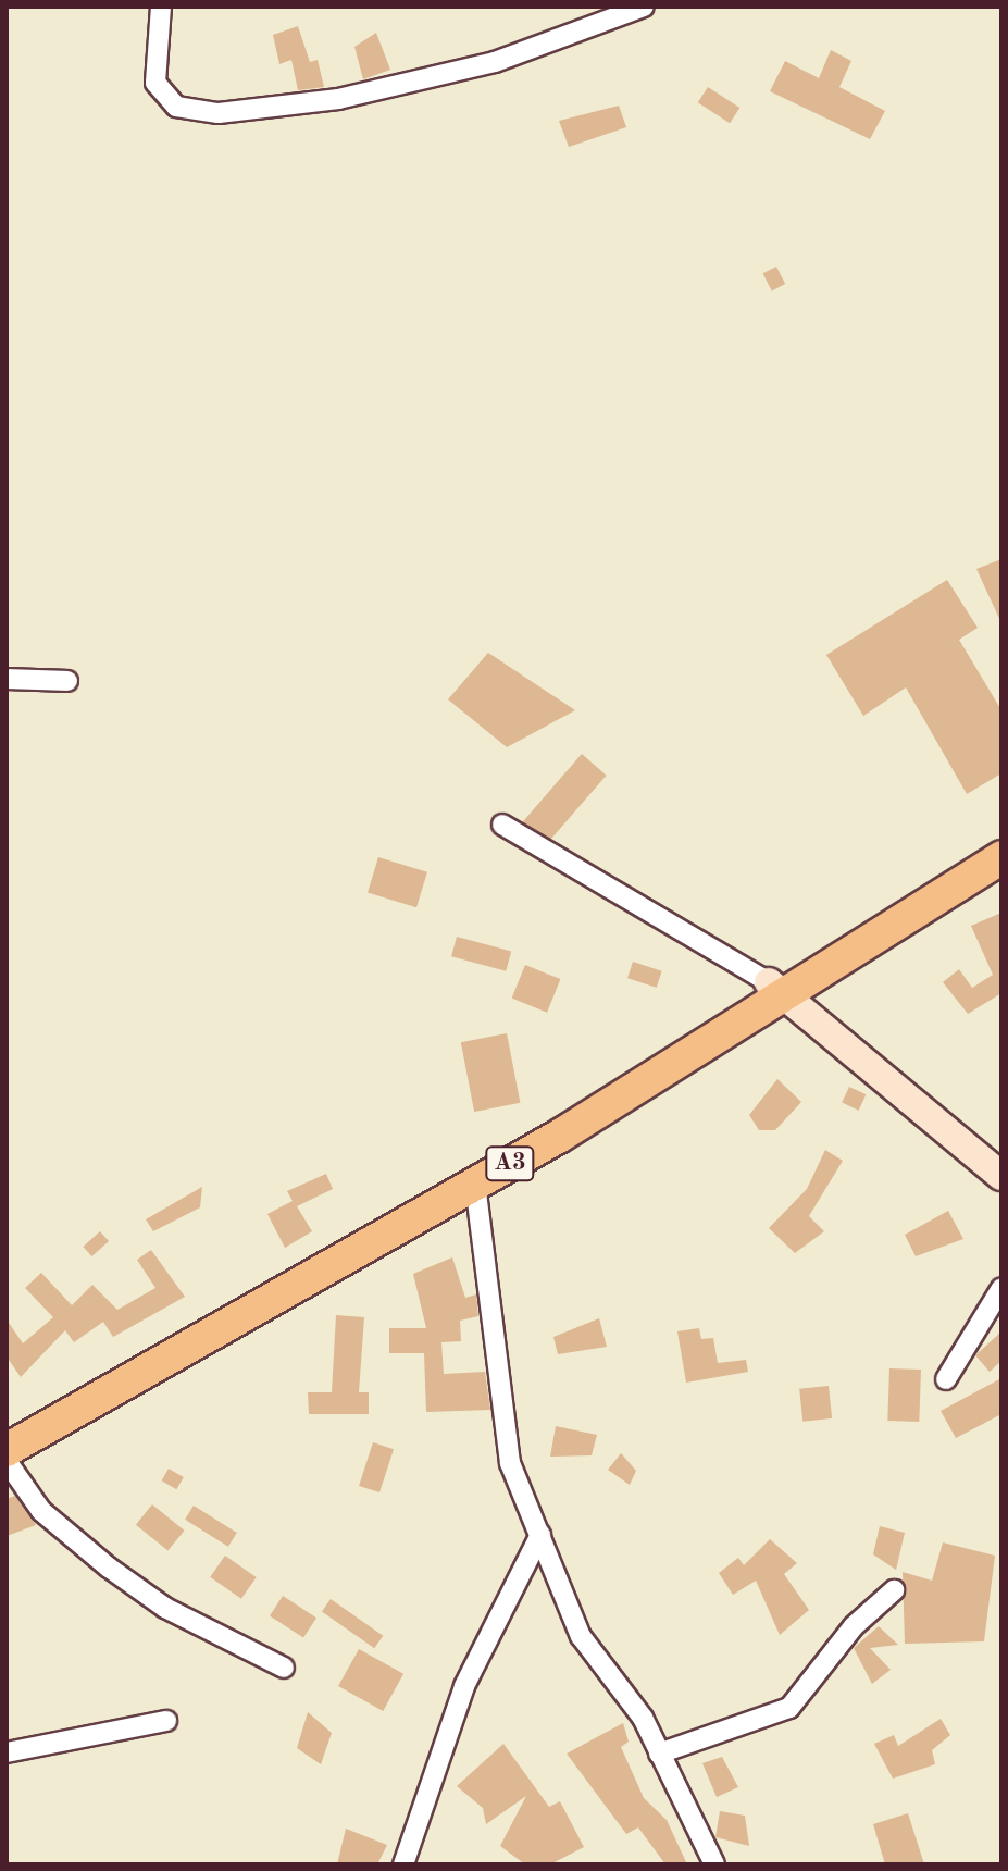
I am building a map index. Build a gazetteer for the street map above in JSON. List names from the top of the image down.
{
  "streets": {
    "main road": ["A3"]
  }
}
